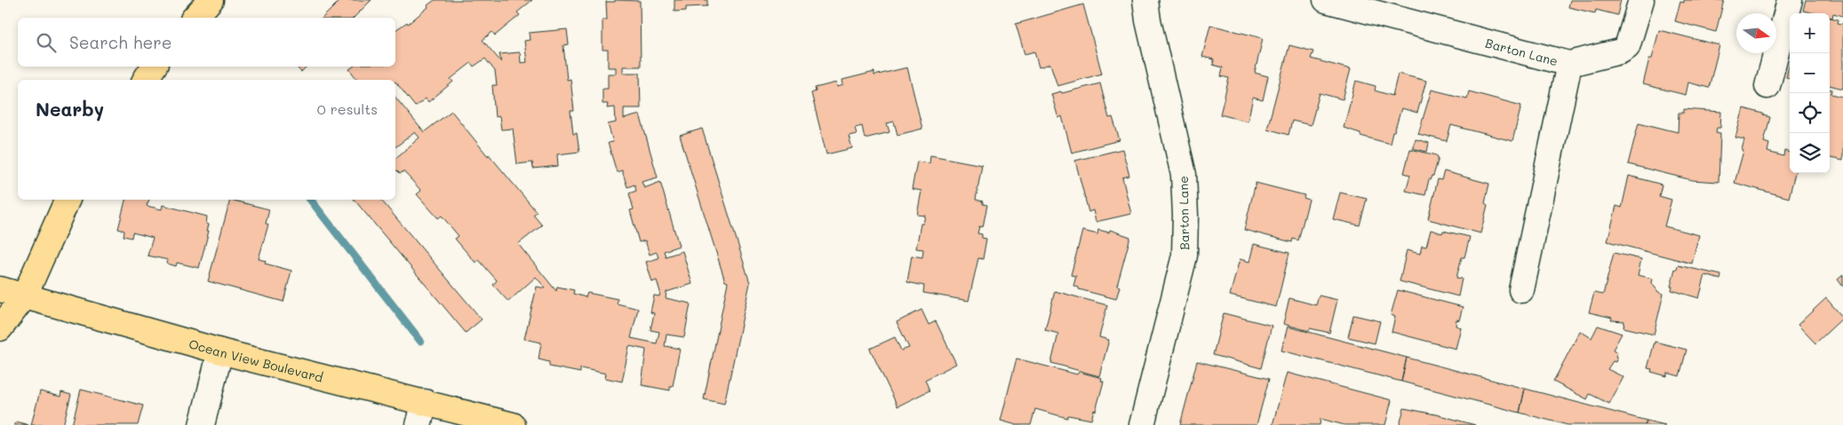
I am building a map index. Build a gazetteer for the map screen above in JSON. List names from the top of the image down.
{
  "streets": {
    "main road": ["Ocean View Boulevard"],
    "street": ["Barton Lane"]
  },
  "north": "right",
  "page": {
    "map_buttons": ["+", "−"],
    "search": "Search here",
    "heading": ["Nearby", "0 results"]
  }
}
